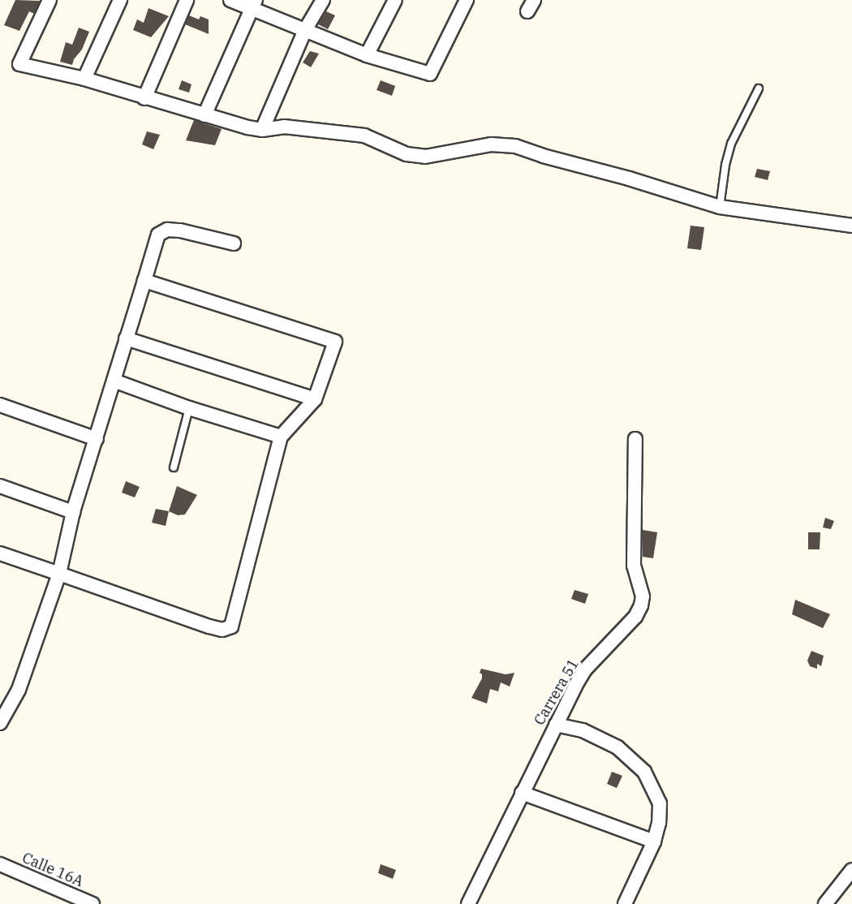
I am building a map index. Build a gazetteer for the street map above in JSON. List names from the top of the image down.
{
  "streets": {
    "street": ["Carrera 51", "Calle 16A"]
  }
}
